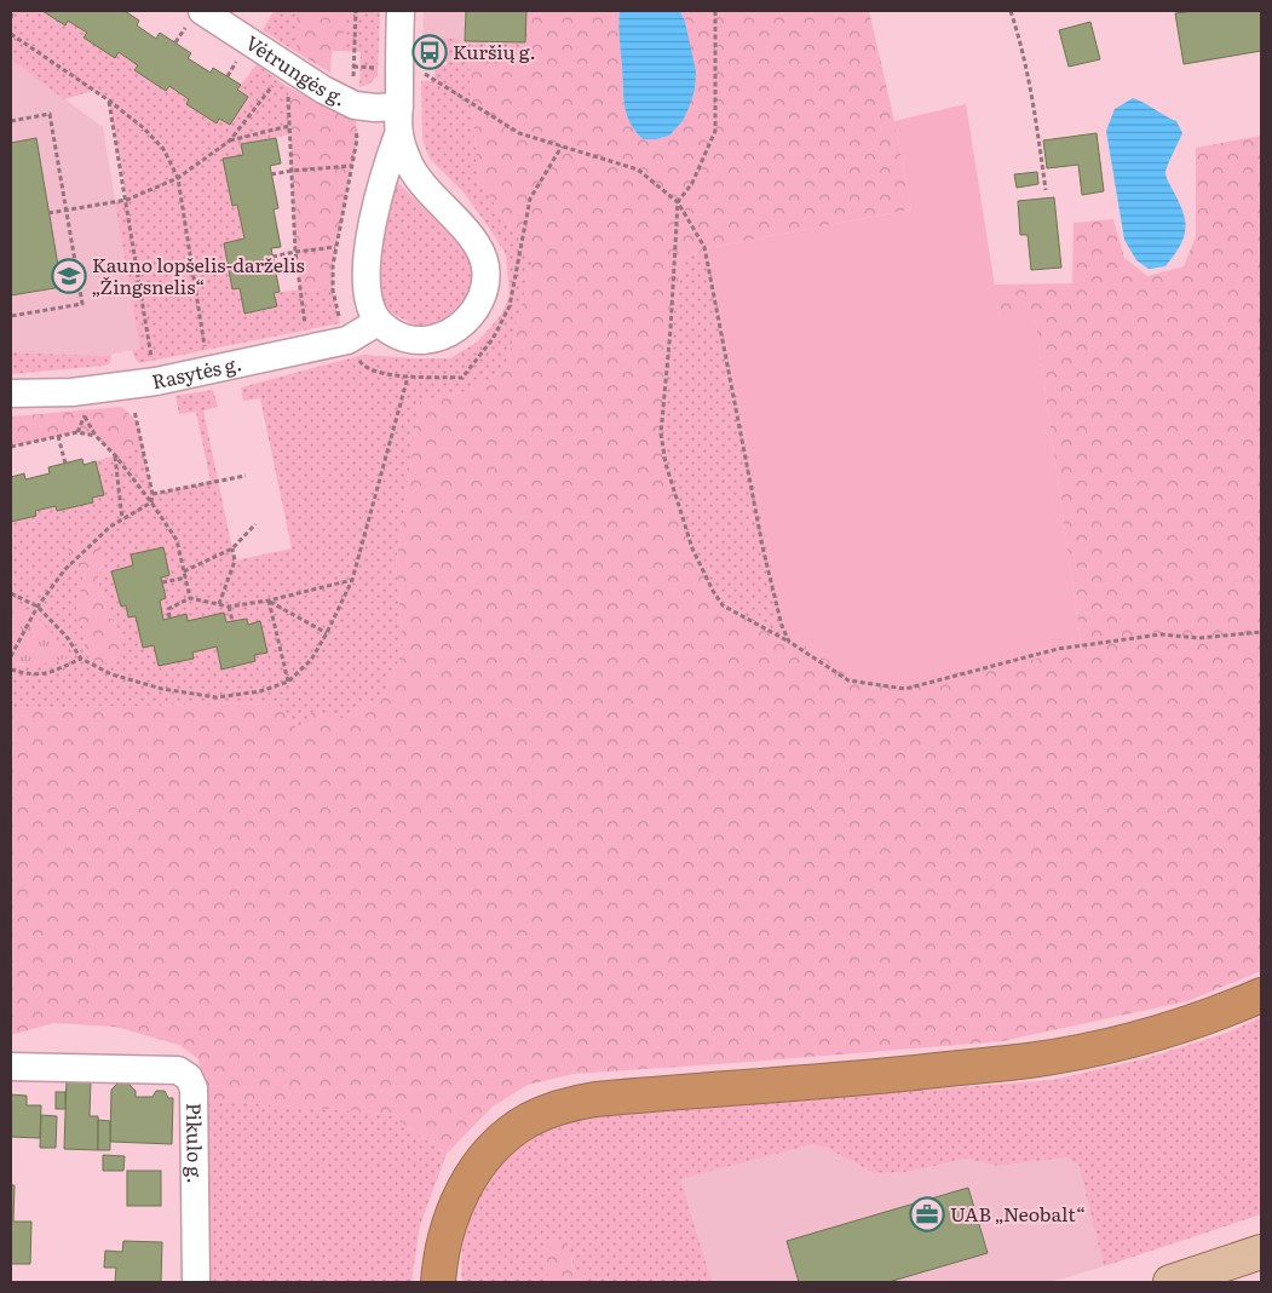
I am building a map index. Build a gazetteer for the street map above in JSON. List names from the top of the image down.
{
  "streets": {
    "street": ["Vėtrungės g.", "Rasytės g.", "Pikulo g."]
  },
  "places": {
    "bus stop": ["Kuršių g."],
    "school or university": ["Kauno lopšelis-darželis „Žingsnelis“"],
    "office": ["UAB „Neobalt“"]
  }
}
